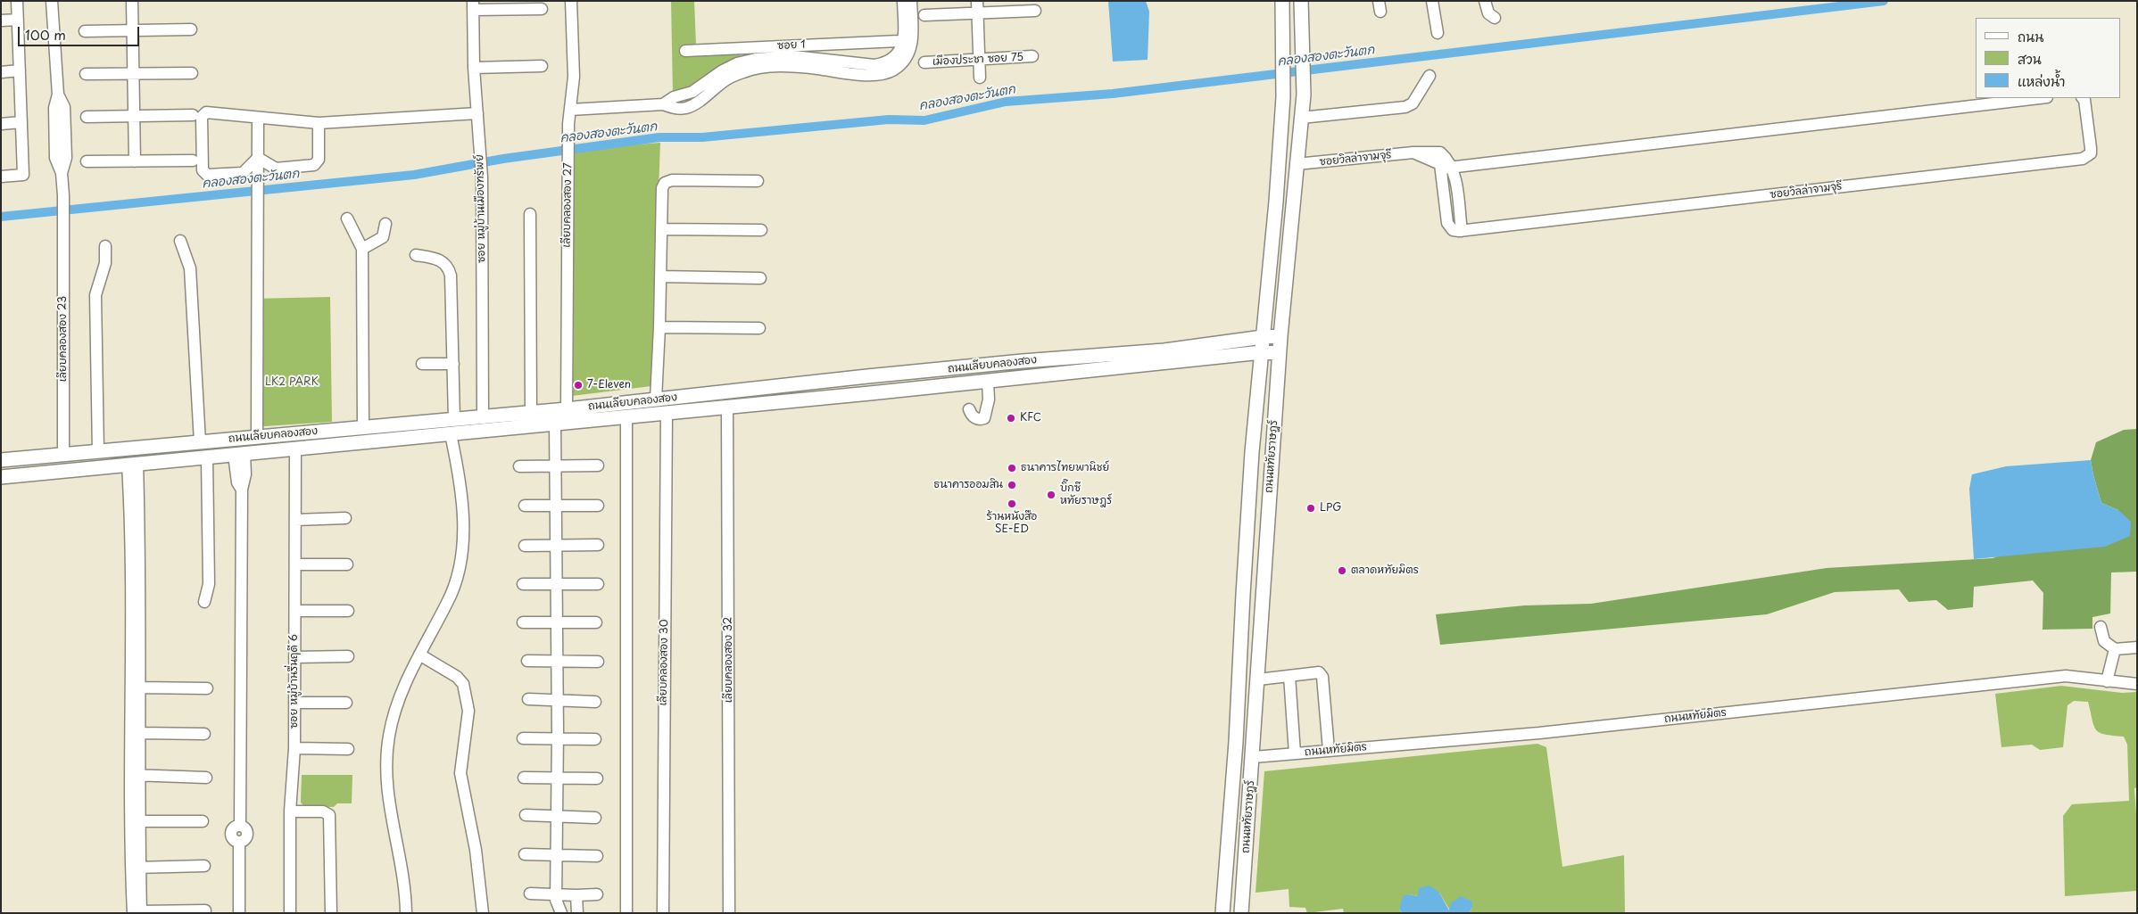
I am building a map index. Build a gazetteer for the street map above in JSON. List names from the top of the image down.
{
  "streets": {
    "main road": ["ถนนเลียบคลองสอง", "ถนนหทัยราษฎร์"],
    "street": [
      "ซอย 1",
      "เมืองประชา ซอย 75",
      "ซอยวิลล่าจามจุรี",
      "เลียบคลองสอง 27",
      "ซอย หมู่บ้านเมืองทรัพย์",
      "เลียบคลองสอง 23",
      "เลียบคลองสอง 32",
      "เลียบคลองสอง 30",
      "ซอย หมู่บ้านรื่นฤดี 6",
      "ถนนหทัยมิตร"
    ]
  },
  "crossings": [
    ["ซอยวิลล่าจามจุรี", "ถนนหทัยราษฎร์"],
    ["เลียบคลองสอง 27", "ถนนเลียบคลองสอง"],
    ["ซอย หมู่บ้านเมืองทรัพย์", "ถนนเลียบคลองสอง"],
    ["เลียบคลองสอง 23", "ถนนเลียบคลองสอง"],
    ["ถนนเลียบคลองสอง", "ถนนหทัยราษฎร์"],
    ["ถนนเลียบคลองสอง", "เลียบคลองสอง 32"],
    ["ถนนเลียบคลองสอง", "เลียบคลองสอง 30"],
    ["ถนนเลียบคลองสอง", "ซอย หมู่บ้านรื่นฤดี 6"],
    ["ถนนหทัยราษฎร์", "ถนนหทัยมิตร"]
  ],
  "water": ["คลองสองตะวันตก"],
  "parks": ["LK2 PARK"],
  "places": [
    "7-Eleven",
    "KFC",
    "ธนาคารไทยพานิชย์",
    "ธนาคารออมสิน",
    "บิ๊กซี หทัยราษฎร์",
    "ร้านหนังสือ SE-ED",
    "LPG",
    "ตลาดหทัยมิตร"
  ],
  "legend": ["ถนน", "สวน", "แหล่งน้ำ"],
  "scale_bar": "100 m"
}
